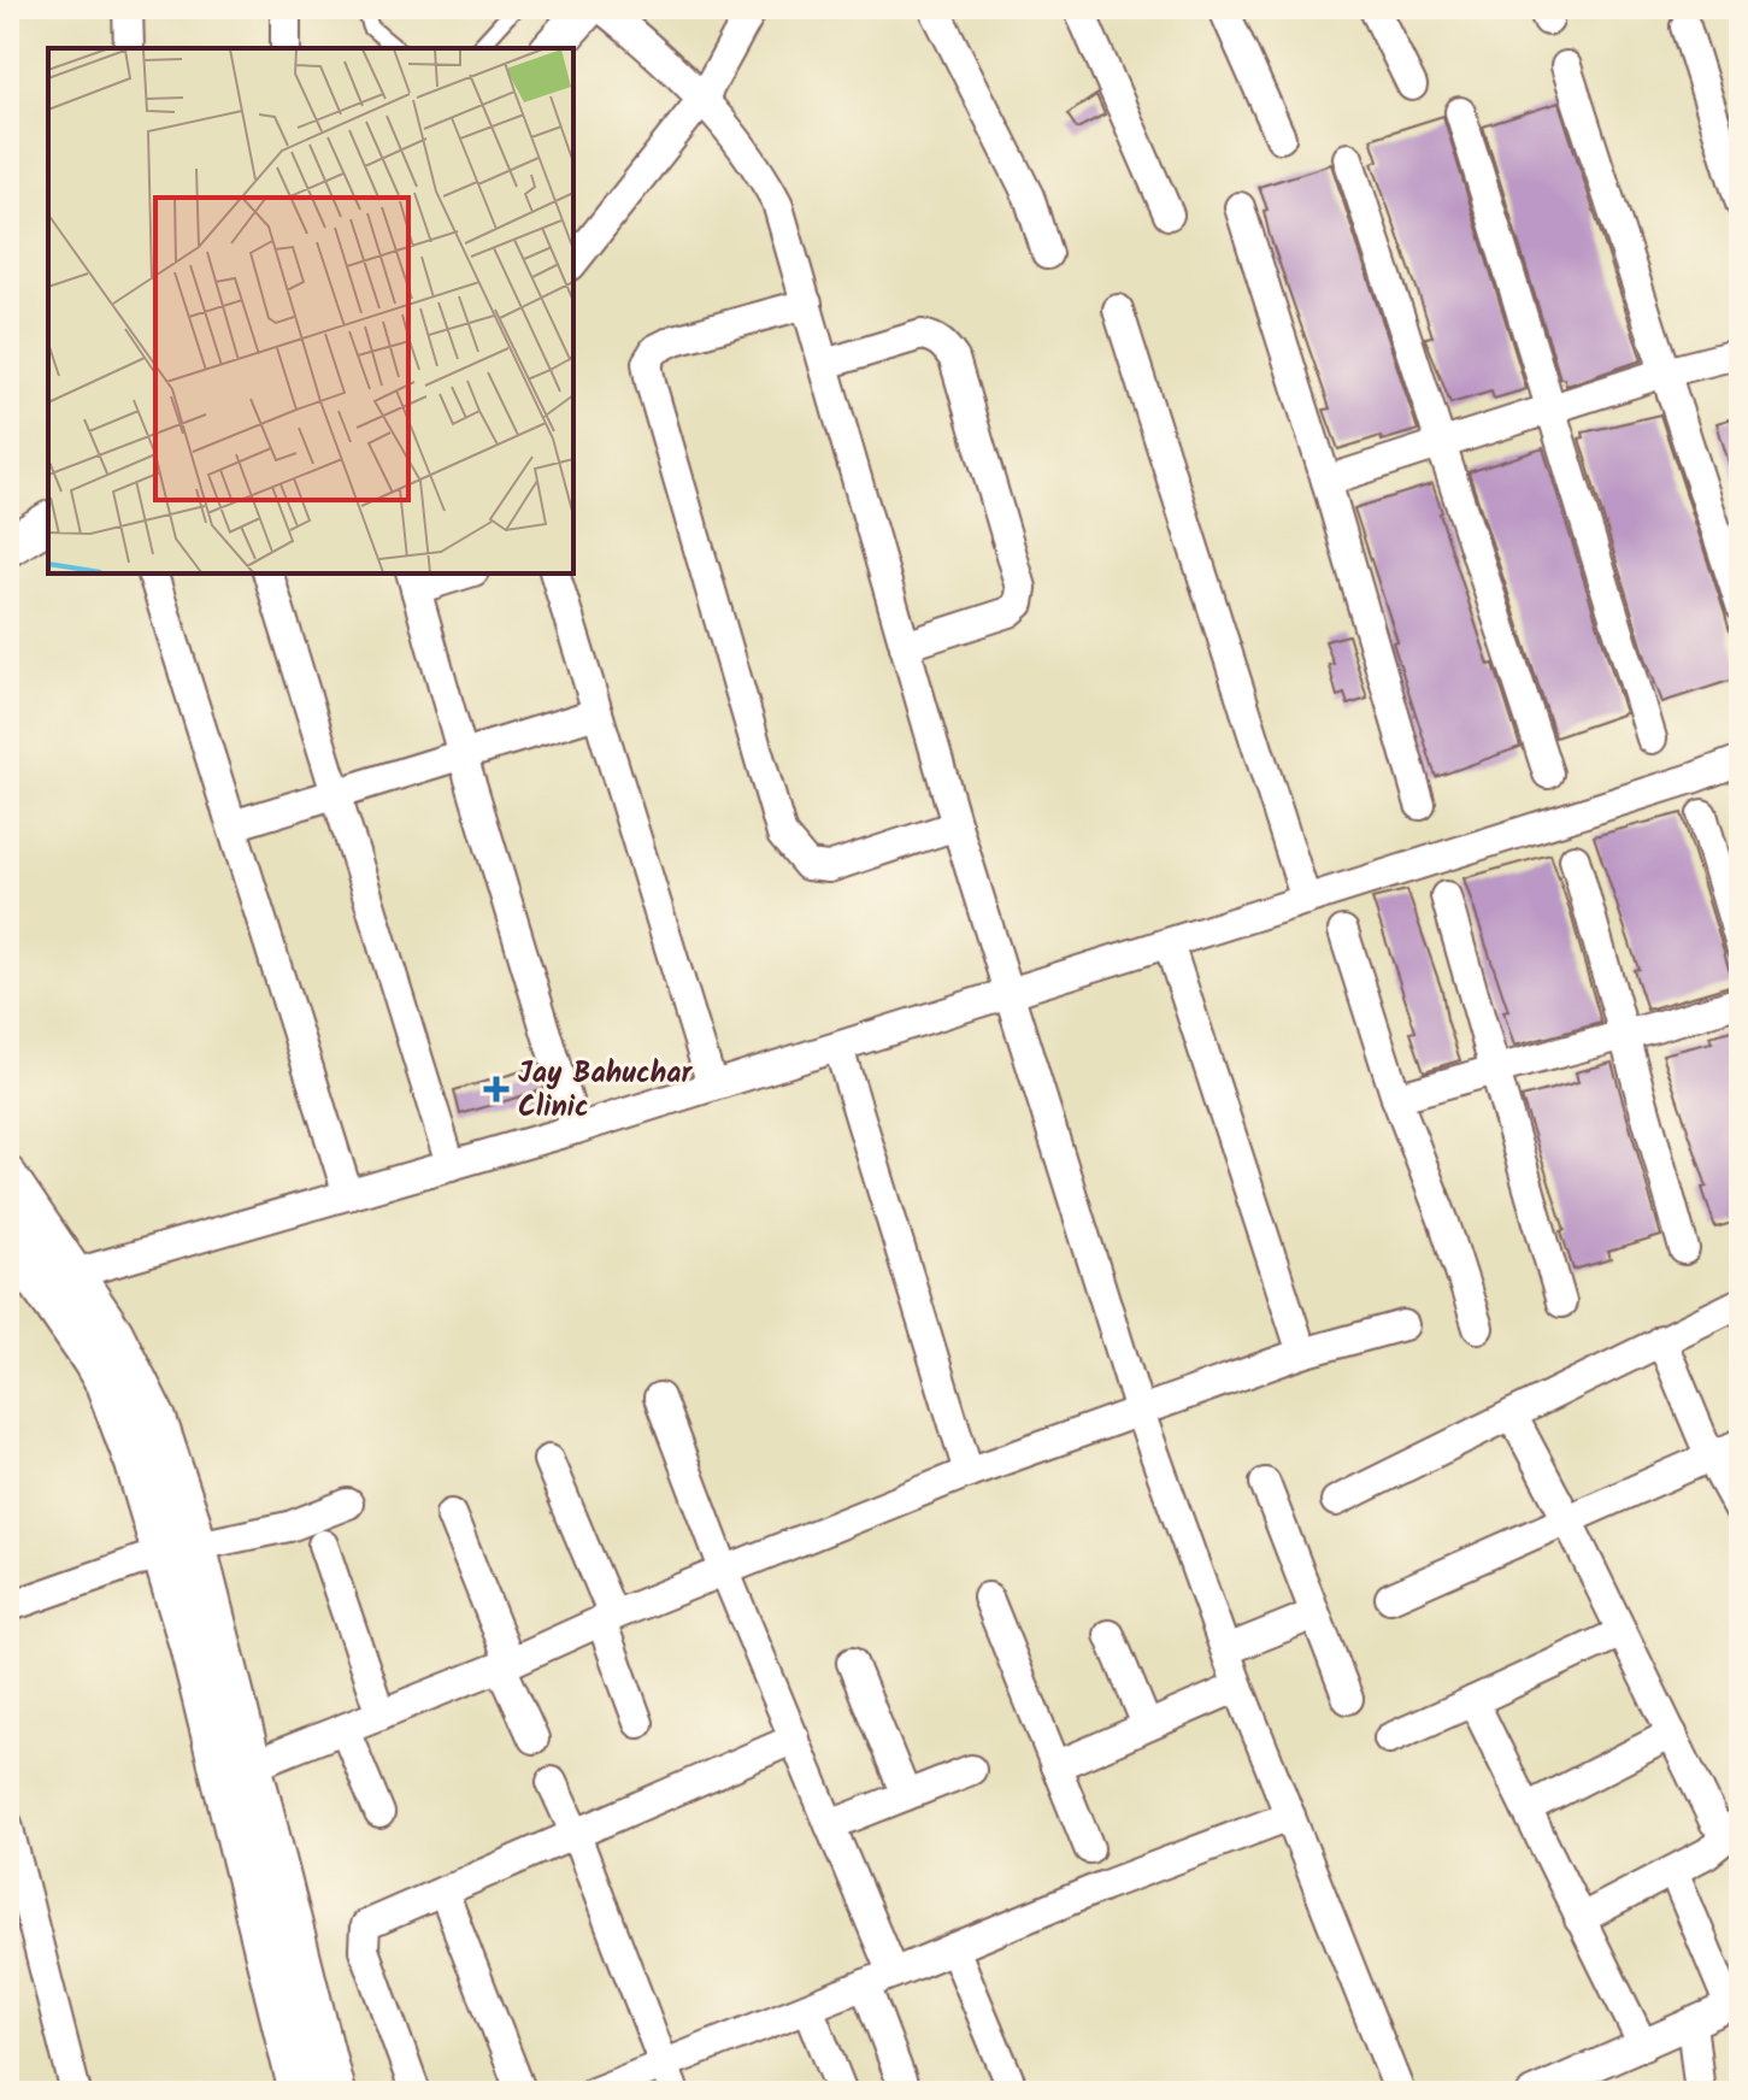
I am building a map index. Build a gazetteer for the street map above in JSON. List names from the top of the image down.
{
  "places": {
    "health": ["Jay Bahuchar Clinic"]
  }
}
